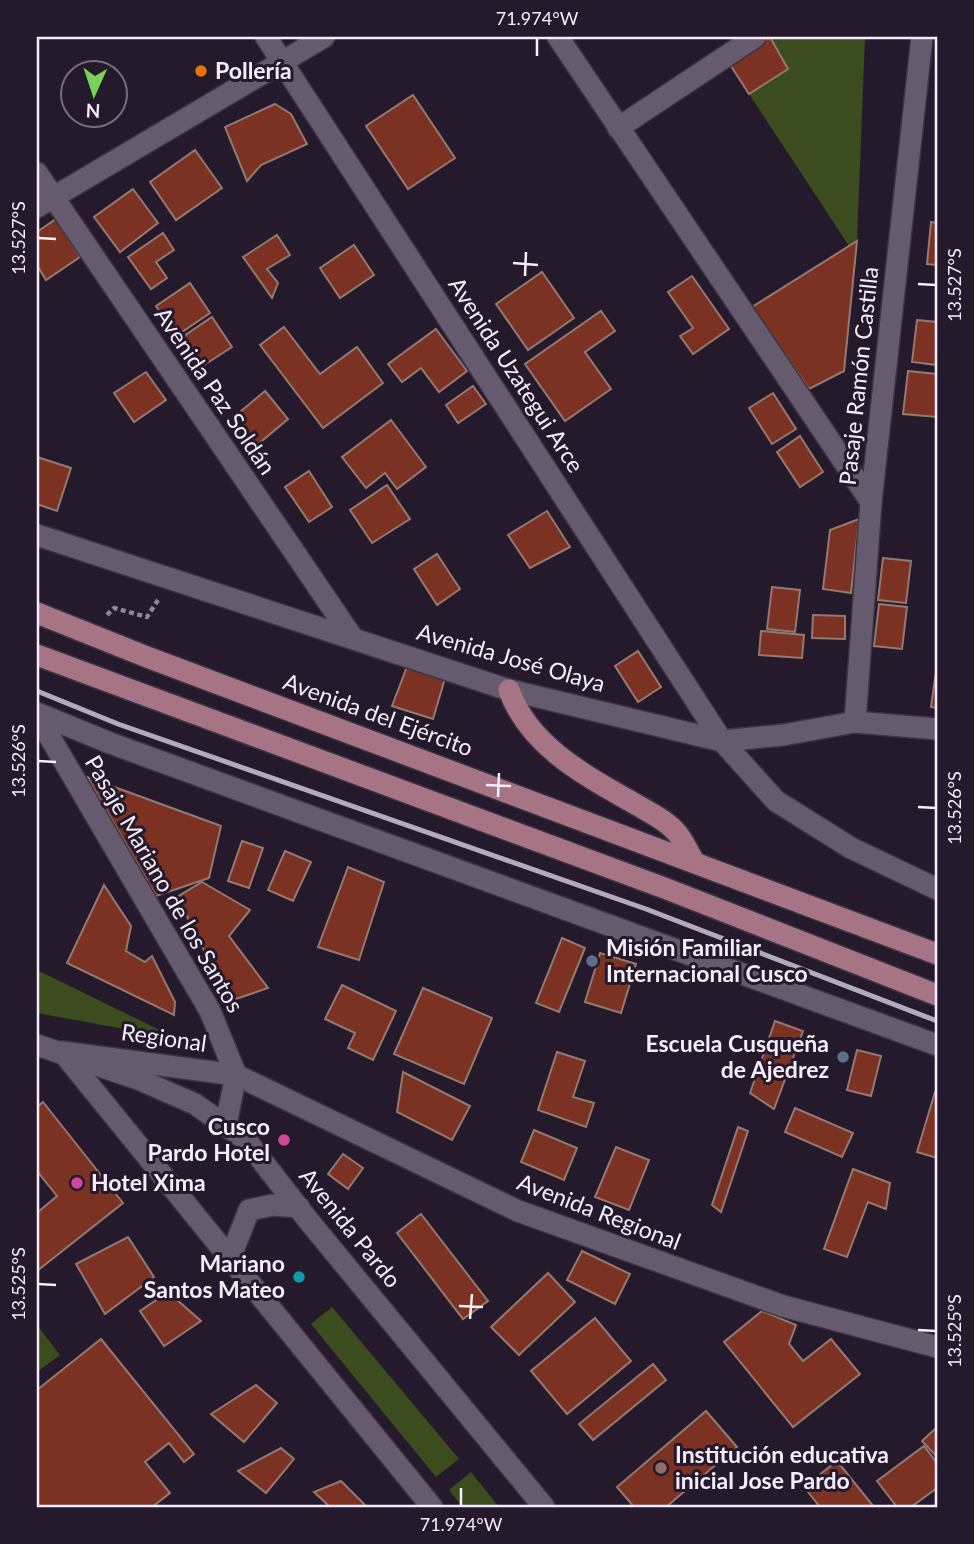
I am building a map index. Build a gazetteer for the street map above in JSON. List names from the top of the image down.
{
  "streets": {
    "main road": ["Avenida del Ejército"],
    "street": [
      "Avenida Uzategui Arce",
      "Pasaje Ramón Castilla",
      "Avenida Paz Soldán",
      "Avenida José Olaya",
      "Pasaje Mariano de los Santos",
      "Regional",
      "Avenida Regional",
      "Avenida Pardo"
    ]
  },
  "crossings": [
    ["Avenida Uzategui Arce", "Avenida José Olaya"],
    ["Pasaje Ramón Castilla", "Avenida José Olaya"],
    ["Avenida Paz Soldán", "Avenida José Olaya"],
    ["Pasaje Mariano de los Santos", "Regional"],
    ["Regional", "Avenida Regional"],
    ["Regional", "Avenida Pardo"]
  ],
  "places": [
    "Pollería",
    "Misión Familiar Internacional Cusco",
    "Escuela Cusqueña de Ajedrez",
    "Cusco Pardo Hotel",
    "Hotel Xima",
    "Mariano Santos Mateo",
    "Institución educativa inicial Jose Pardo"
  ],
  "north": "bottom",
  "coordinates": [
    "71.974°W",
    "13.527°S",
    "13.526°S",
    "13.525°S"
  ]
}
